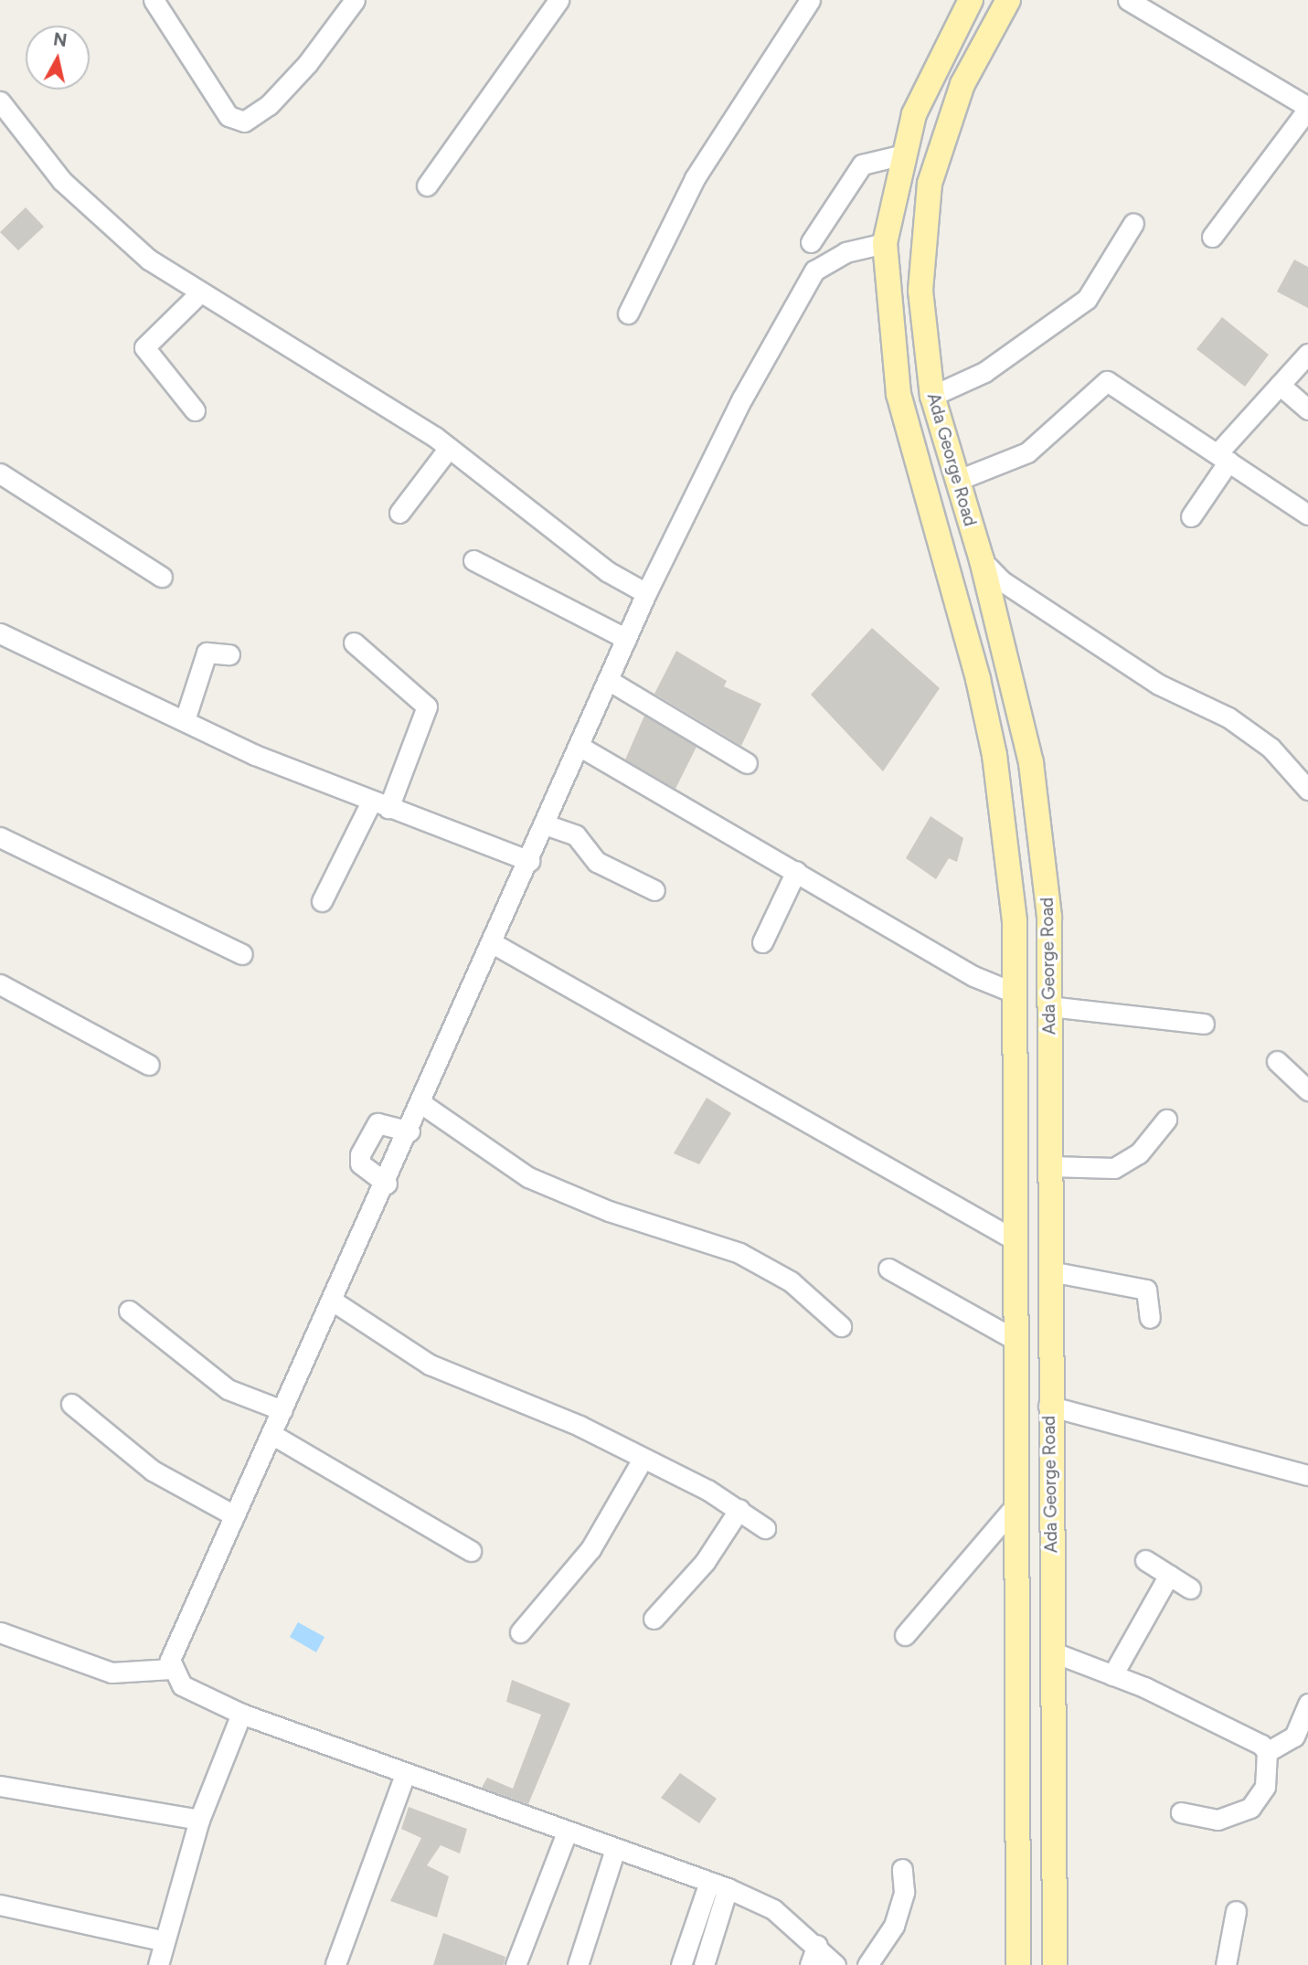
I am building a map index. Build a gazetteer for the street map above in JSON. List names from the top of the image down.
{
  "streets": {
    "main road": ["Ada George Road"]
  },
  "north": "top"
}
